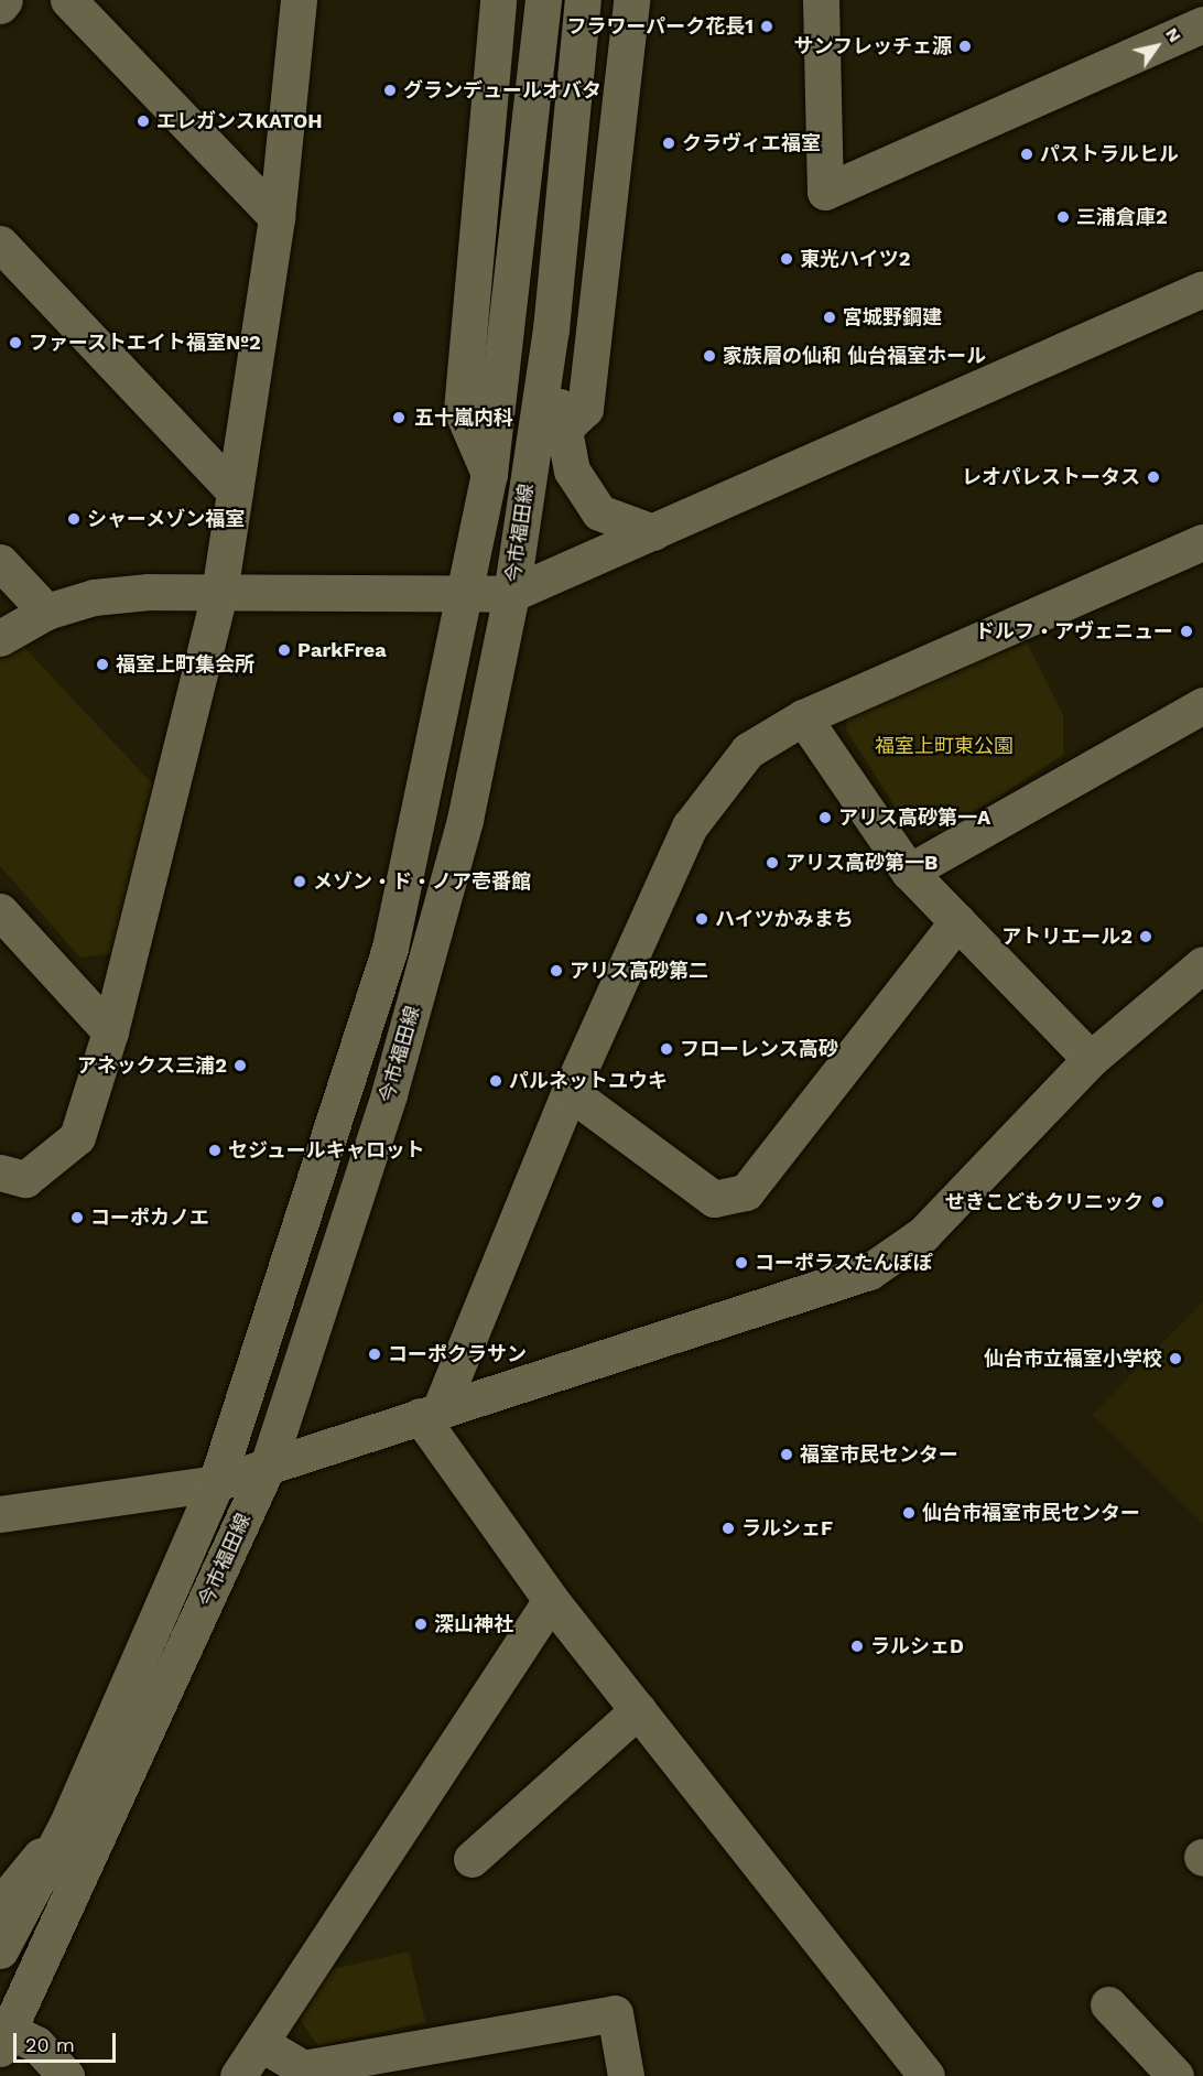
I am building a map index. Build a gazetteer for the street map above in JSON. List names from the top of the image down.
{
  "streets": {
    "street": ["今市福田線"]
  },
  "parks": ["福室上町東公園"],
  "places": [
    "フラワーパーク花長1",
    "サンフレッチェ源",
    "グランデュールオバタ",
    "エレガンスKATOH",
    "クラヴィエ福室",
    "パストラルヒル",
    "三浦倉庫2",
    "東光ハイツ2",
    "宮城野鋼建",
    "ファーストエイト福室№2",
    "家族層の仙和 仙台福室ホール",
    "五十嵐内科",
    "レオパレストータス",
    "シャーメゾン福室",
    "ドルフ・アヴェニュー",
    "ParkFrea",
    "福室上町集会所",
    "アリス高砂第一A",
    "アリス高砂第一B",
    "メゾン・ド・ノア壱番館",
    "ハイツかみまち",
    "アトリエール2",
    "アリス高砂第二",
    "フローレンス高砂",
    "アネックス三浦2",
    "パルネットユウキ",
    "セジュールキャロット",
    "せきこどもクリニック",
    "コーポカノエ",
    "コーポラスたんぽぽ",
    "コーポクラサン",
    "仙台市立福室小学校",
    "福室市民センター",
    "仙台市福室市民センター",
    "ラルシェF",
    "深山神社",
    "ラルシェD"
  ],
  "scale_bar": "20 m",
  "north": "top right"
}
